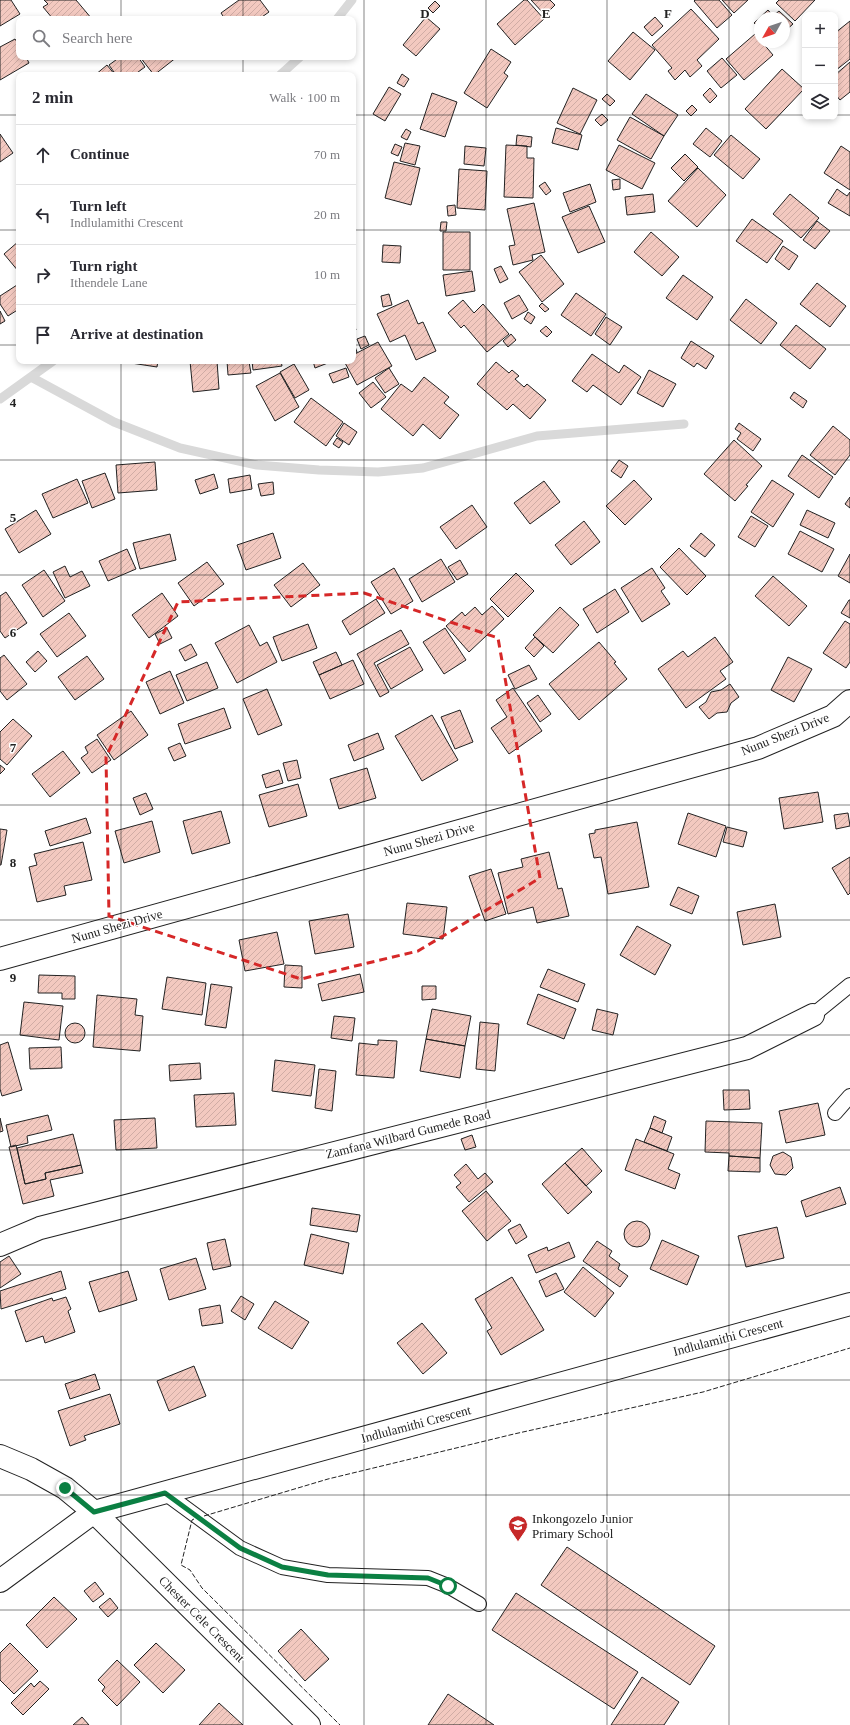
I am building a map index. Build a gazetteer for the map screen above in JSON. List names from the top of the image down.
{
  "streets": {
    "street": [
      "Nunu Shezi Drive",
      "Zamfana Wilbard Gumede Road",
      "Indlulamithi Crescent",
      "Chester Cele Crescent"
    ]
  },
  "crossings": [
    ["Indlulamithi Crescent", "Chester Cele Crescent"]
  ],
  "places": {
    "school or university": ["Inkongozelo Junior Primary School"]
  },
  "north": "bottom left",
  "page": {
    "map_buttons": ["+", "−"],
    "search": "Search here",
    "heading": ["2 min", "Walk · 100 m"],
    "list": [
      ["Continue", "70 m"],
      ["Turn left", "Indlulamithi Crescent", "20 m"],
      ["Turn right", "Ithendele Lane", "10 m"],
      "Arrive at destination"
    ]
  },
  "grid": {
    "columns": ["D", "E", "F"],
    "rows": [
      "4",
      "5",
      "6",
      "7",
      "8",
      "9"
    ]
  }
}
